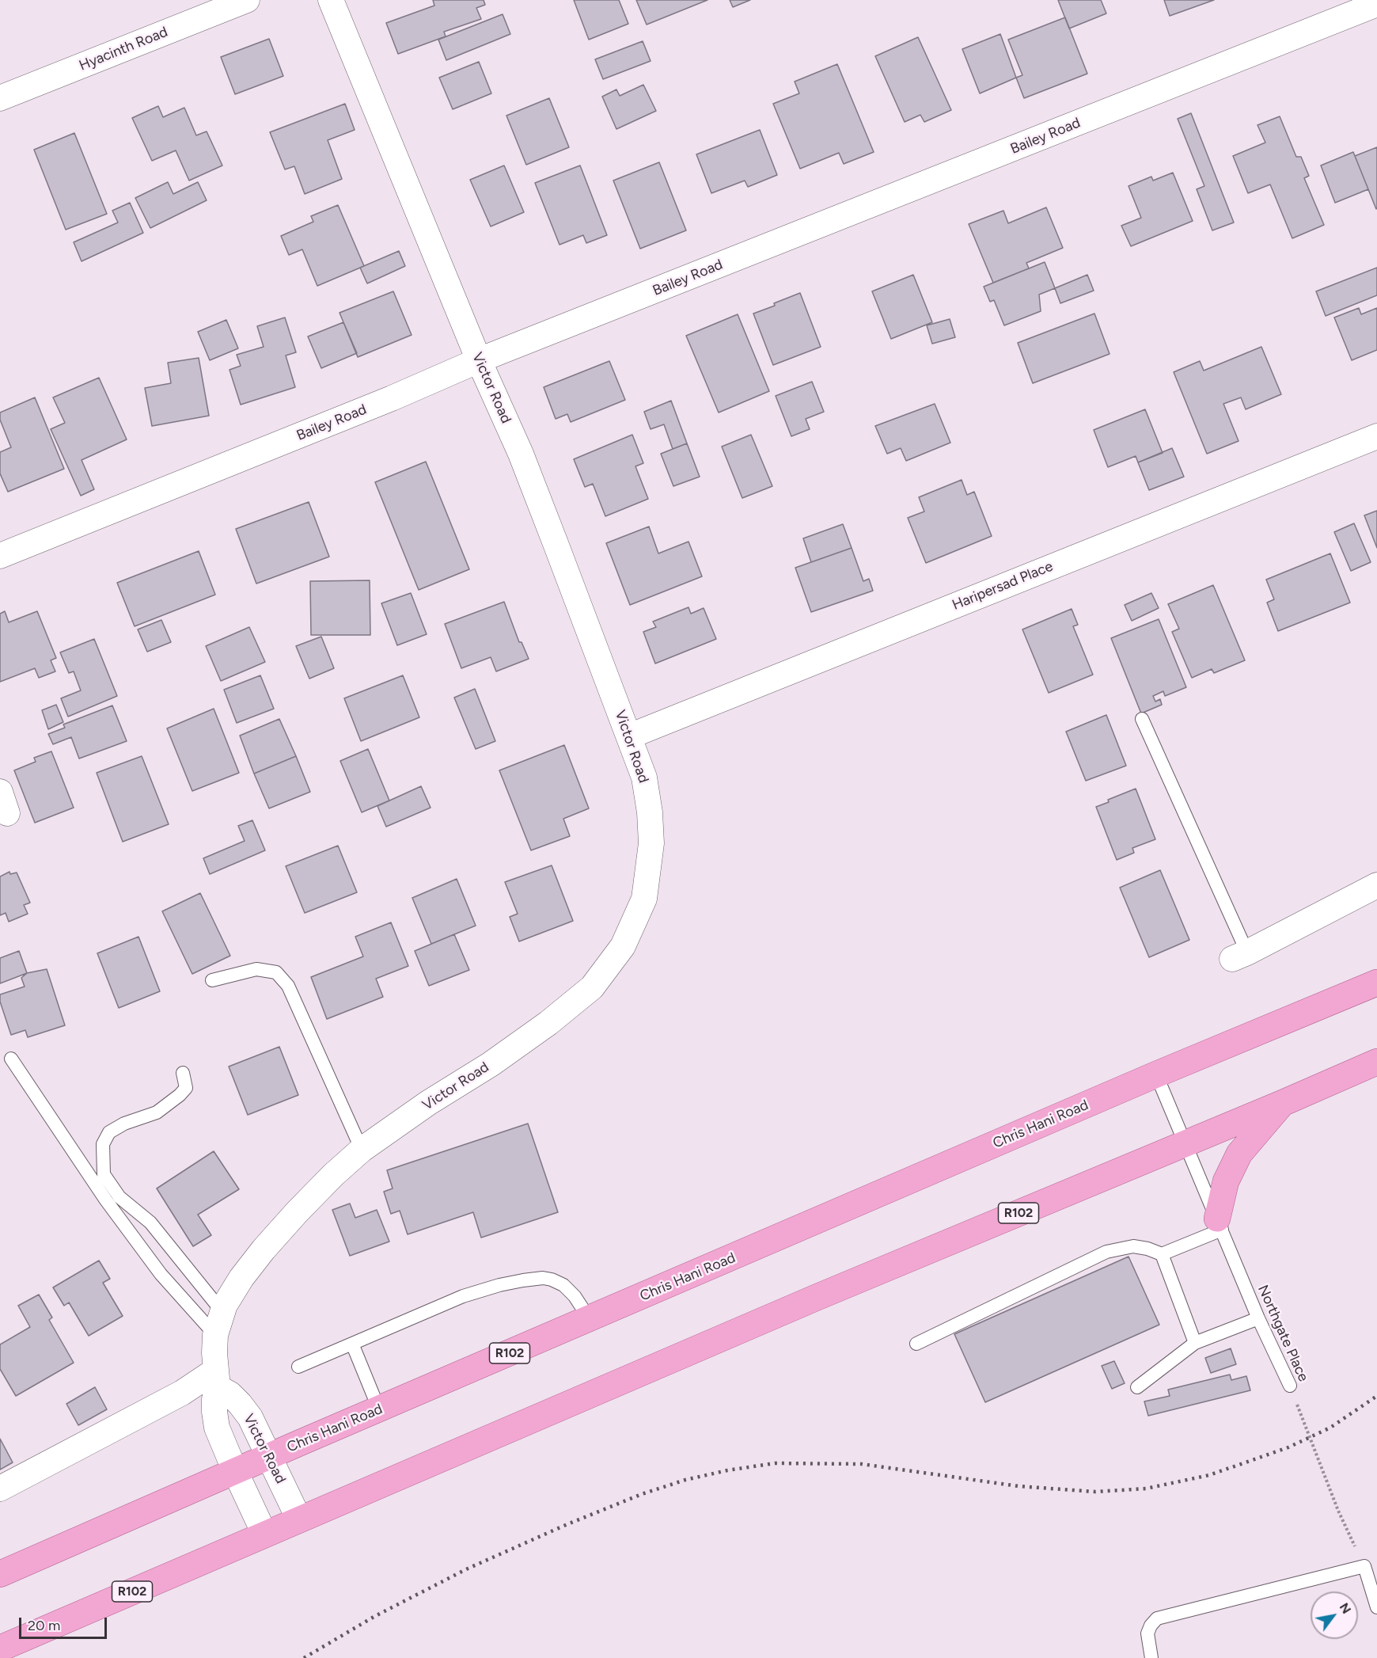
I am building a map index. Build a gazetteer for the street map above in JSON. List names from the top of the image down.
{
  "streets": {
    "main road": ["Chris Hani Road", "R102"],
    "street": [
      "Hyacinth Road",
      "Bailey Road",
      "Victor Road",
      "Haripersad Place"
    ],
    "lane": ["Northgate Place"]
  },
  "crossings": [
    ["Bailey Road", "Victor Road"],
    ["Victor Road", "Haripersad Place"],
    ["Victor Road", "Chris Hani Road"],
    ["Victor Road", "R102"],
    ["Chris Hani Road", "Northgate Place"],
    ["R102", "Northgate Place"]
  ],
  "scale_bar": "20 m",
  "north": "top right"
}
